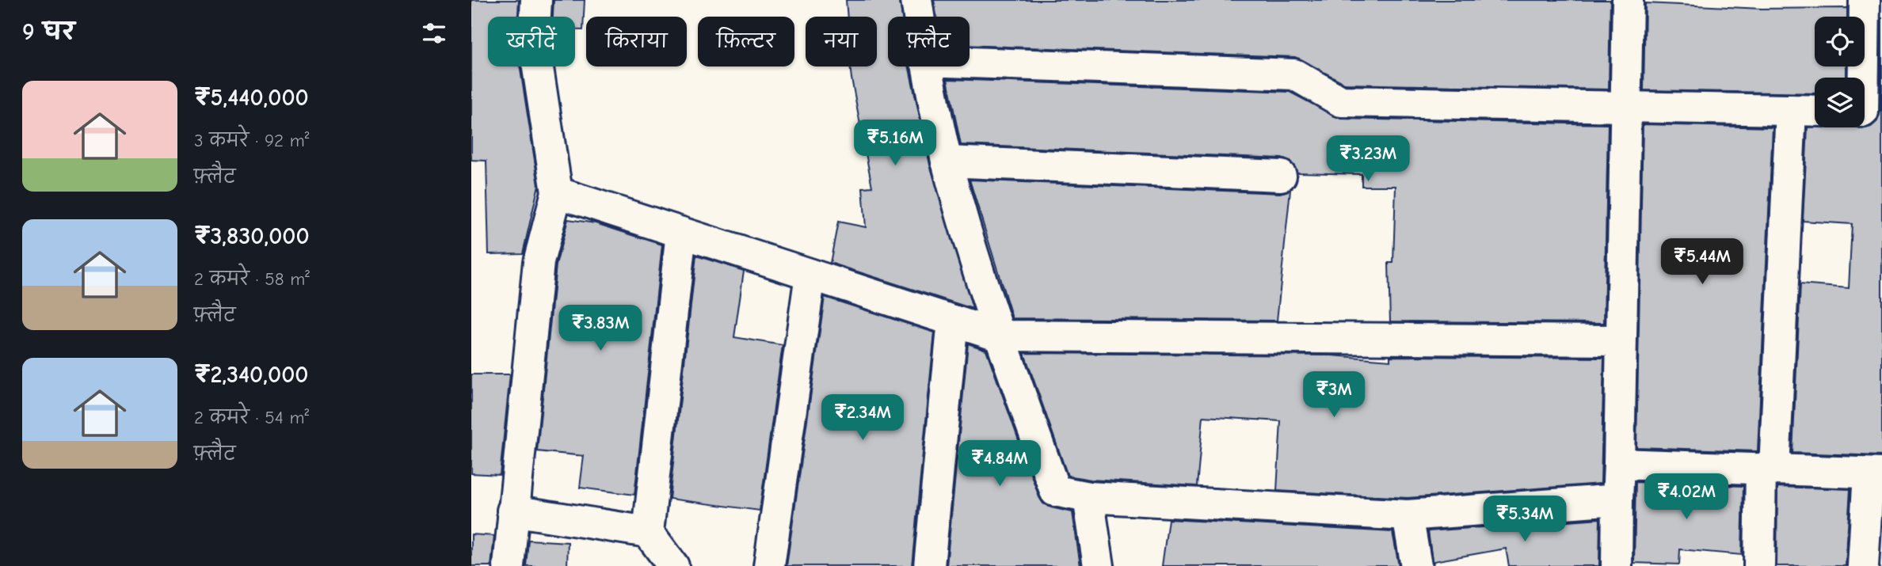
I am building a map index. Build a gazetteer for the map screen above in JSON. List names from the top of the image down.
{
  "page": {
    "heading": "9 घर",
    "chip": [
      "खरीदें",
      "किराया",
      "फ़िल्टर",
      "नया",
      "फ़्लैट"
    ],
    "list": [
      {
        "name": "₹5,440,000",
        "note": "3 कमरे · 92 m² · फ़्लैट"
      },
      {
        "name": "₹3,830,000",
        "note": "2 कमरे · 58 m² · फ़्लैट"
      },
      {
        "name": "₹2,340,000",
        "note": "2 कमरे · 54 m² · फ़्लैट"
      }
    ],
    "price": [
      "₹5.16M",
      "₹3.23M",
      "₹5.44M",
      "₹3.83M",
      "₹3M",
      "₹2.34M",
      "₹4.84M",
      "₹4.02M",
      "₹5.34M"
    ]
  }
}
